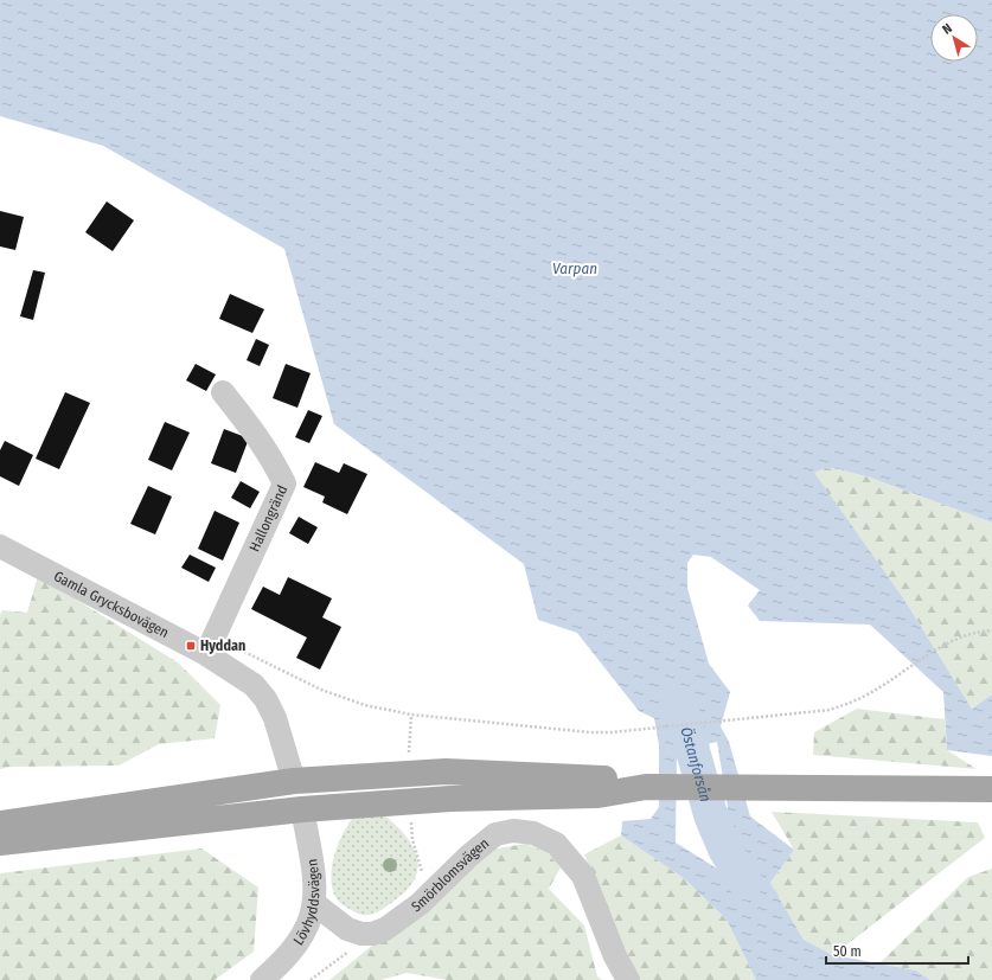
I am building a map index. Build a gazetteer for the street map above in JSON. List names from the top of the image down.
{
  "streets": {
    "street": [
      "Hallongränd",
      "Gamla Grycksbovägen",
      "Smörblomsvägen",
      "Lövhyddsvägen"
    ]
  },
  "crossings": [
    ["Hallongränd", "Gamla Grycksbovägen"]
  ],
  "water": ["Varpan", "Östanforsån"],
  "places": {
    "transit": ["Hyddan"]
  },
  "scale_bar": "50 m",
  "north": "top left"
}
